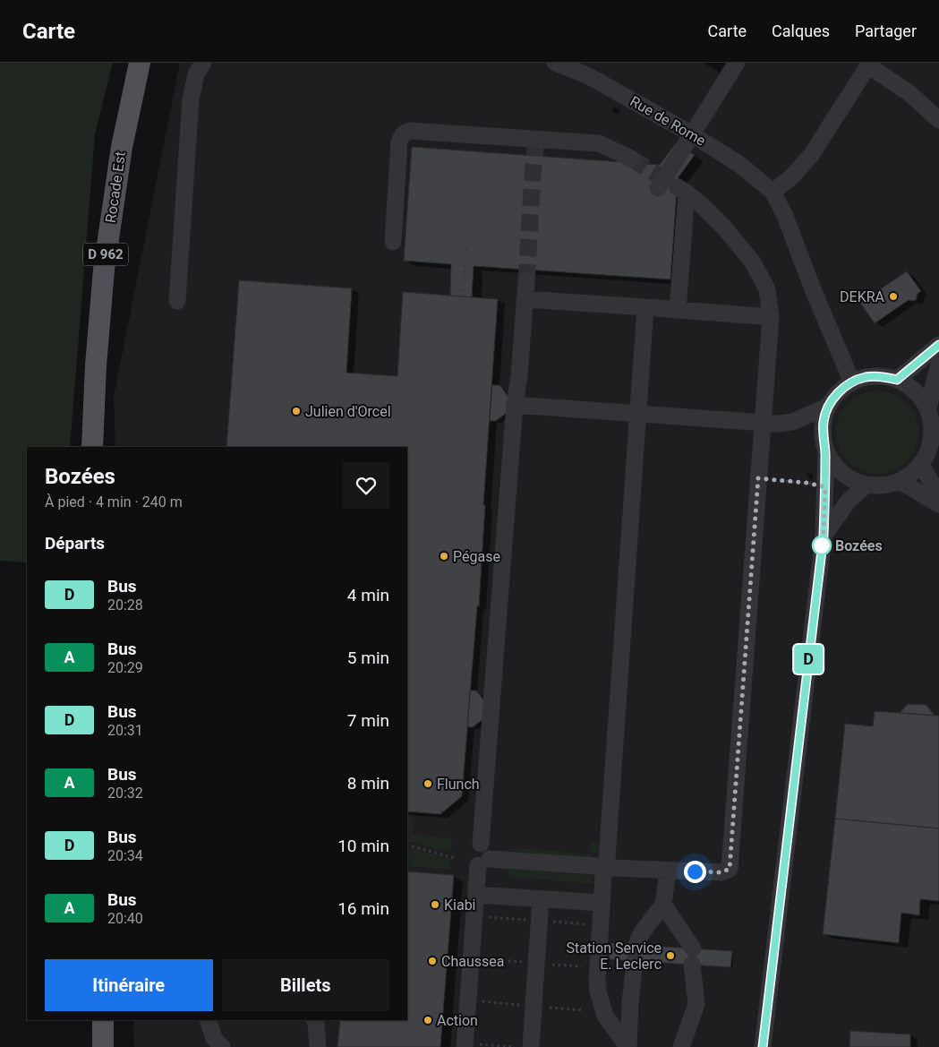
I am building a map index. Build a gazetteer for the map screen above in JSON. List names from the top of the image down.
{
  "streets": {
    "main road": ["Rocade Est", "D 962"],
    "street": ["Rue de Rome"]
  },
  "places": [
    "DEKRA",
    "Julien d'Orcel",
    "Bozées",
    "Pégase",
    "Flunch",
    "Kiabi",
    "Station Service E. Leclerc",
    "Chaussea",
    "Action"
  ],
  "lines": ["bus line D"],
  "page": {
    "header": "Carte",
    "nav": ["Carte", "Calques", "Partager"],
    "on_map": "D",
    "heading": [
      ["Bozées", "À pied · 4 min · 240 m"],
      "Départs"
    ],
    "list": [
      {
        "mark": "D",
        "name": "Bus",
        "note": "20:28",
        "value": "4 min"
      },
      {
        "mark": "A",
        "name": "Bus",
        "note": "20:29",
        "value": "5 min"
      },
      {
        "mark": "D",
        "name": "Bus",
        "note": "20:31",
        "value": "7 min"
      },
      {
        "mark": "A",
        "name": "Bus",
        "note": "20:32",
        "value": "8 min"
      },
      {
        "mark": "D",
        "name": "Bus",
        "note": "20:34",
        "value": "10 min"
      },
      {
        "mark": "A",
        "name": "Bus",
        "note": "20:40",
        "value": "16 min"
      }
    ],
    "buttons": ["Itinéraire", "Billets"]
  }
}
